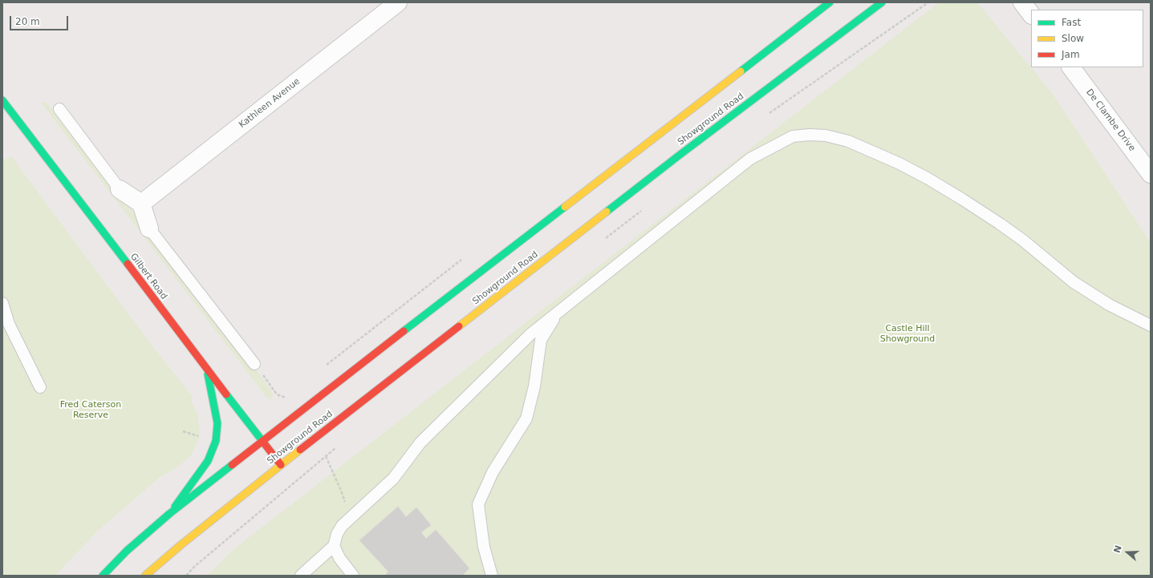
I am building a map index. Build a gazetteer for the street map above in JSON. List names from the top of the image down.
{
  "streets": {
    "main road": ["Showground Road", "Gilbert Road"],
    "street": ["Kathleen Avenue", "De Clambe Drive"]
  },
  "crossings": [
    ["Showground Road", "Gilbert Road"]
  ],
  "parks": ["Castle Hill Showground", "Fred Caterson Reserve"],
  "legend": ["Fast", "Slow", "Jam"],
  "scale_bar": "20 m",
  "north": "left"
}
